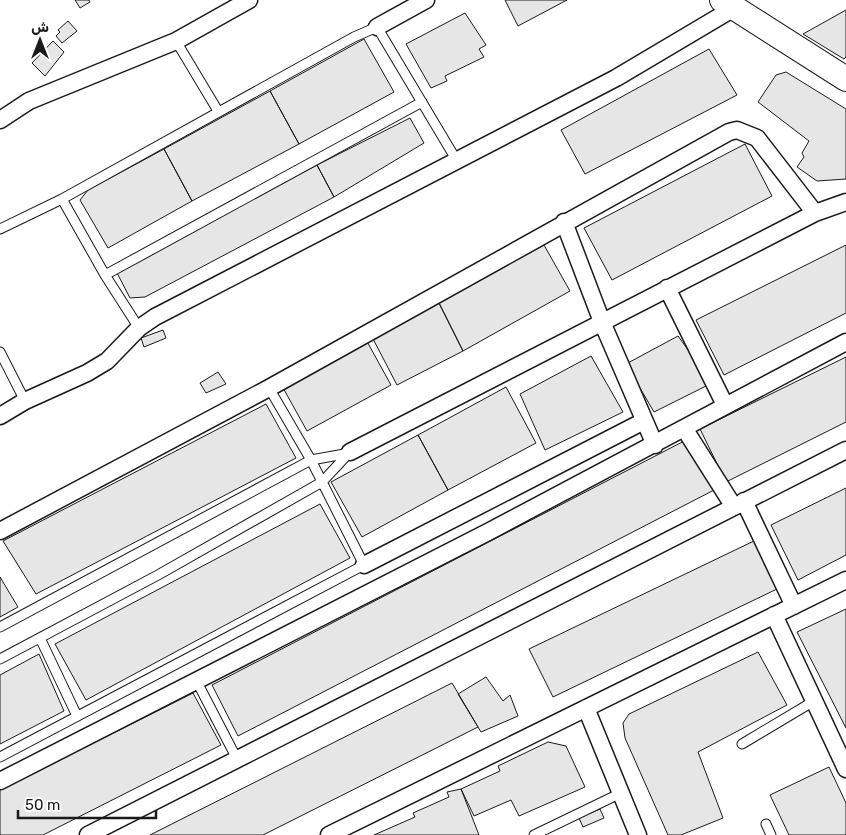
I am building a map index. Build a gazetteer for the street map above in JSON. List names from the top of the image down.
{
  "scale_bar": "50 m",
  "north": "top"
}
